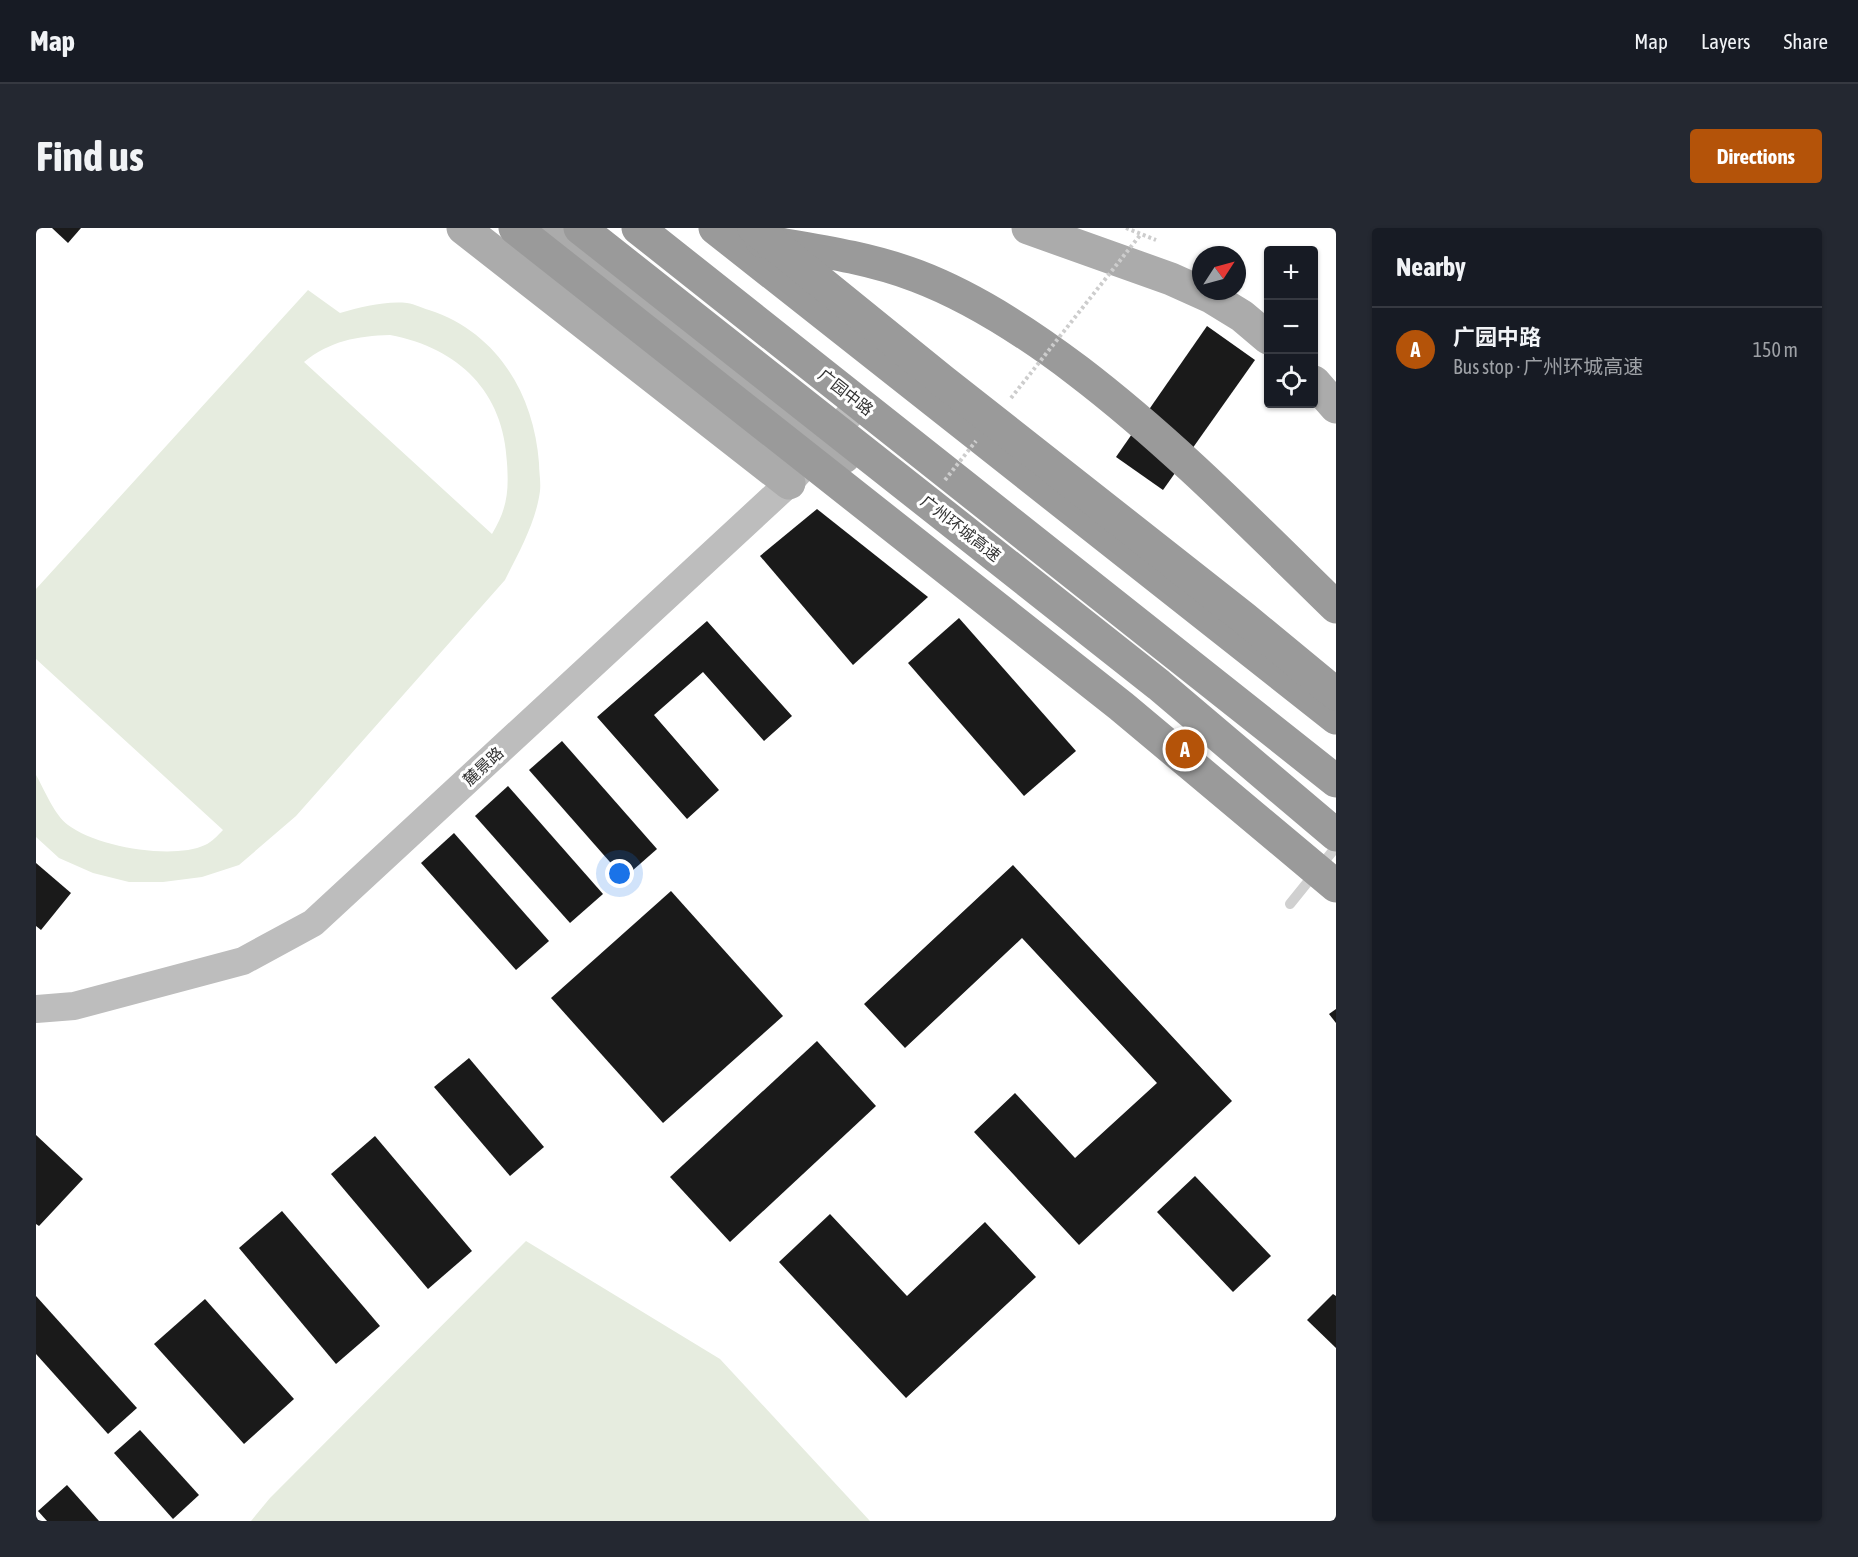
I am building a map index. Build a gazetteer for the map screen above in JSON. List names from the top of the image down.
{
  "streets": {
    "highway": ["广园中路", "广州环城高速"],
    "street": ["麓景路"]
  },
  "crossings": [
    ["广园中路", "麓景路"]
  ],
  "north": "top right",
  "page": {
    "header": "Map",
    "nav": ["Map", "Layers", "Share"],
    "buttons": "Directions",
    "title": "Find us",
    "heading": "Nearby",
    "map_buttons": ["+", "−"],
    "list": [
      {
        "mark": "A",
        "name": "广园中路",
        "note": "Bus stop · 广州环城高速",
        "value": "150 m"
      }
    ],
    "pins": "A"
  }
}
